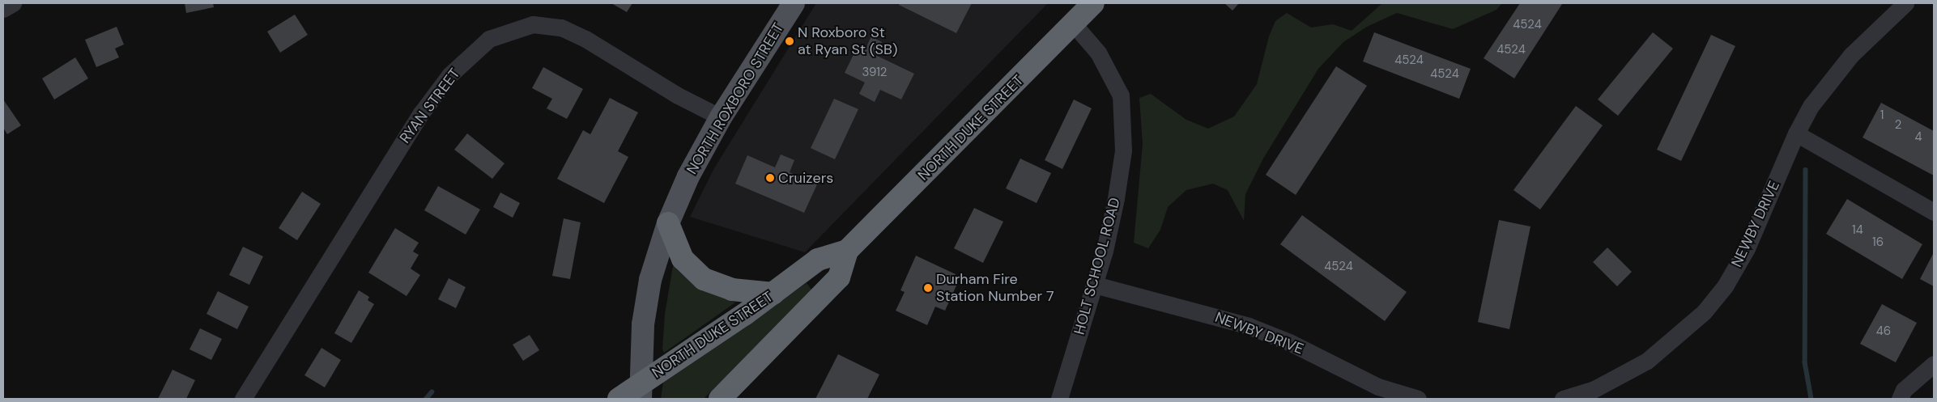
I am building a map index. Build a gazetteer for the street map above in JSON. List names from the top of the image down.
{
  "streets": {
    "highway": ["NORTH DUKE STREET"],
    "main road": ["NORTH ROXBORO STREET"],
    "street": ["RYAN STREET", "NEWBY DRIVE", "HOLT SCHOOL ROAD"]
  },
  "crossings": [
    ["NORTH ROXBORO STREET", "RYAN STREET"],
    ["NORTH ROXBORO STREET", "NORTH DUKE STREET"],
    ["NORTH DUKE STREET", "HOLT SCHOOL ROAD"],
    ["NEWBY DRIVE", "HOLT SCHOOL ROAD"]
  ],
  "places": ["N Roxboro St at Ryan St (SB)", "Cruizers", "Durham Fire Station Number 7"],
  "house_numbers": [
    "4524",
    "4524",
    "4524",
    "3912",
    "4524",
    "1",
    "2",
    "4",
    "14",
    "16",
    "4524",
    "46"
  ]
}
